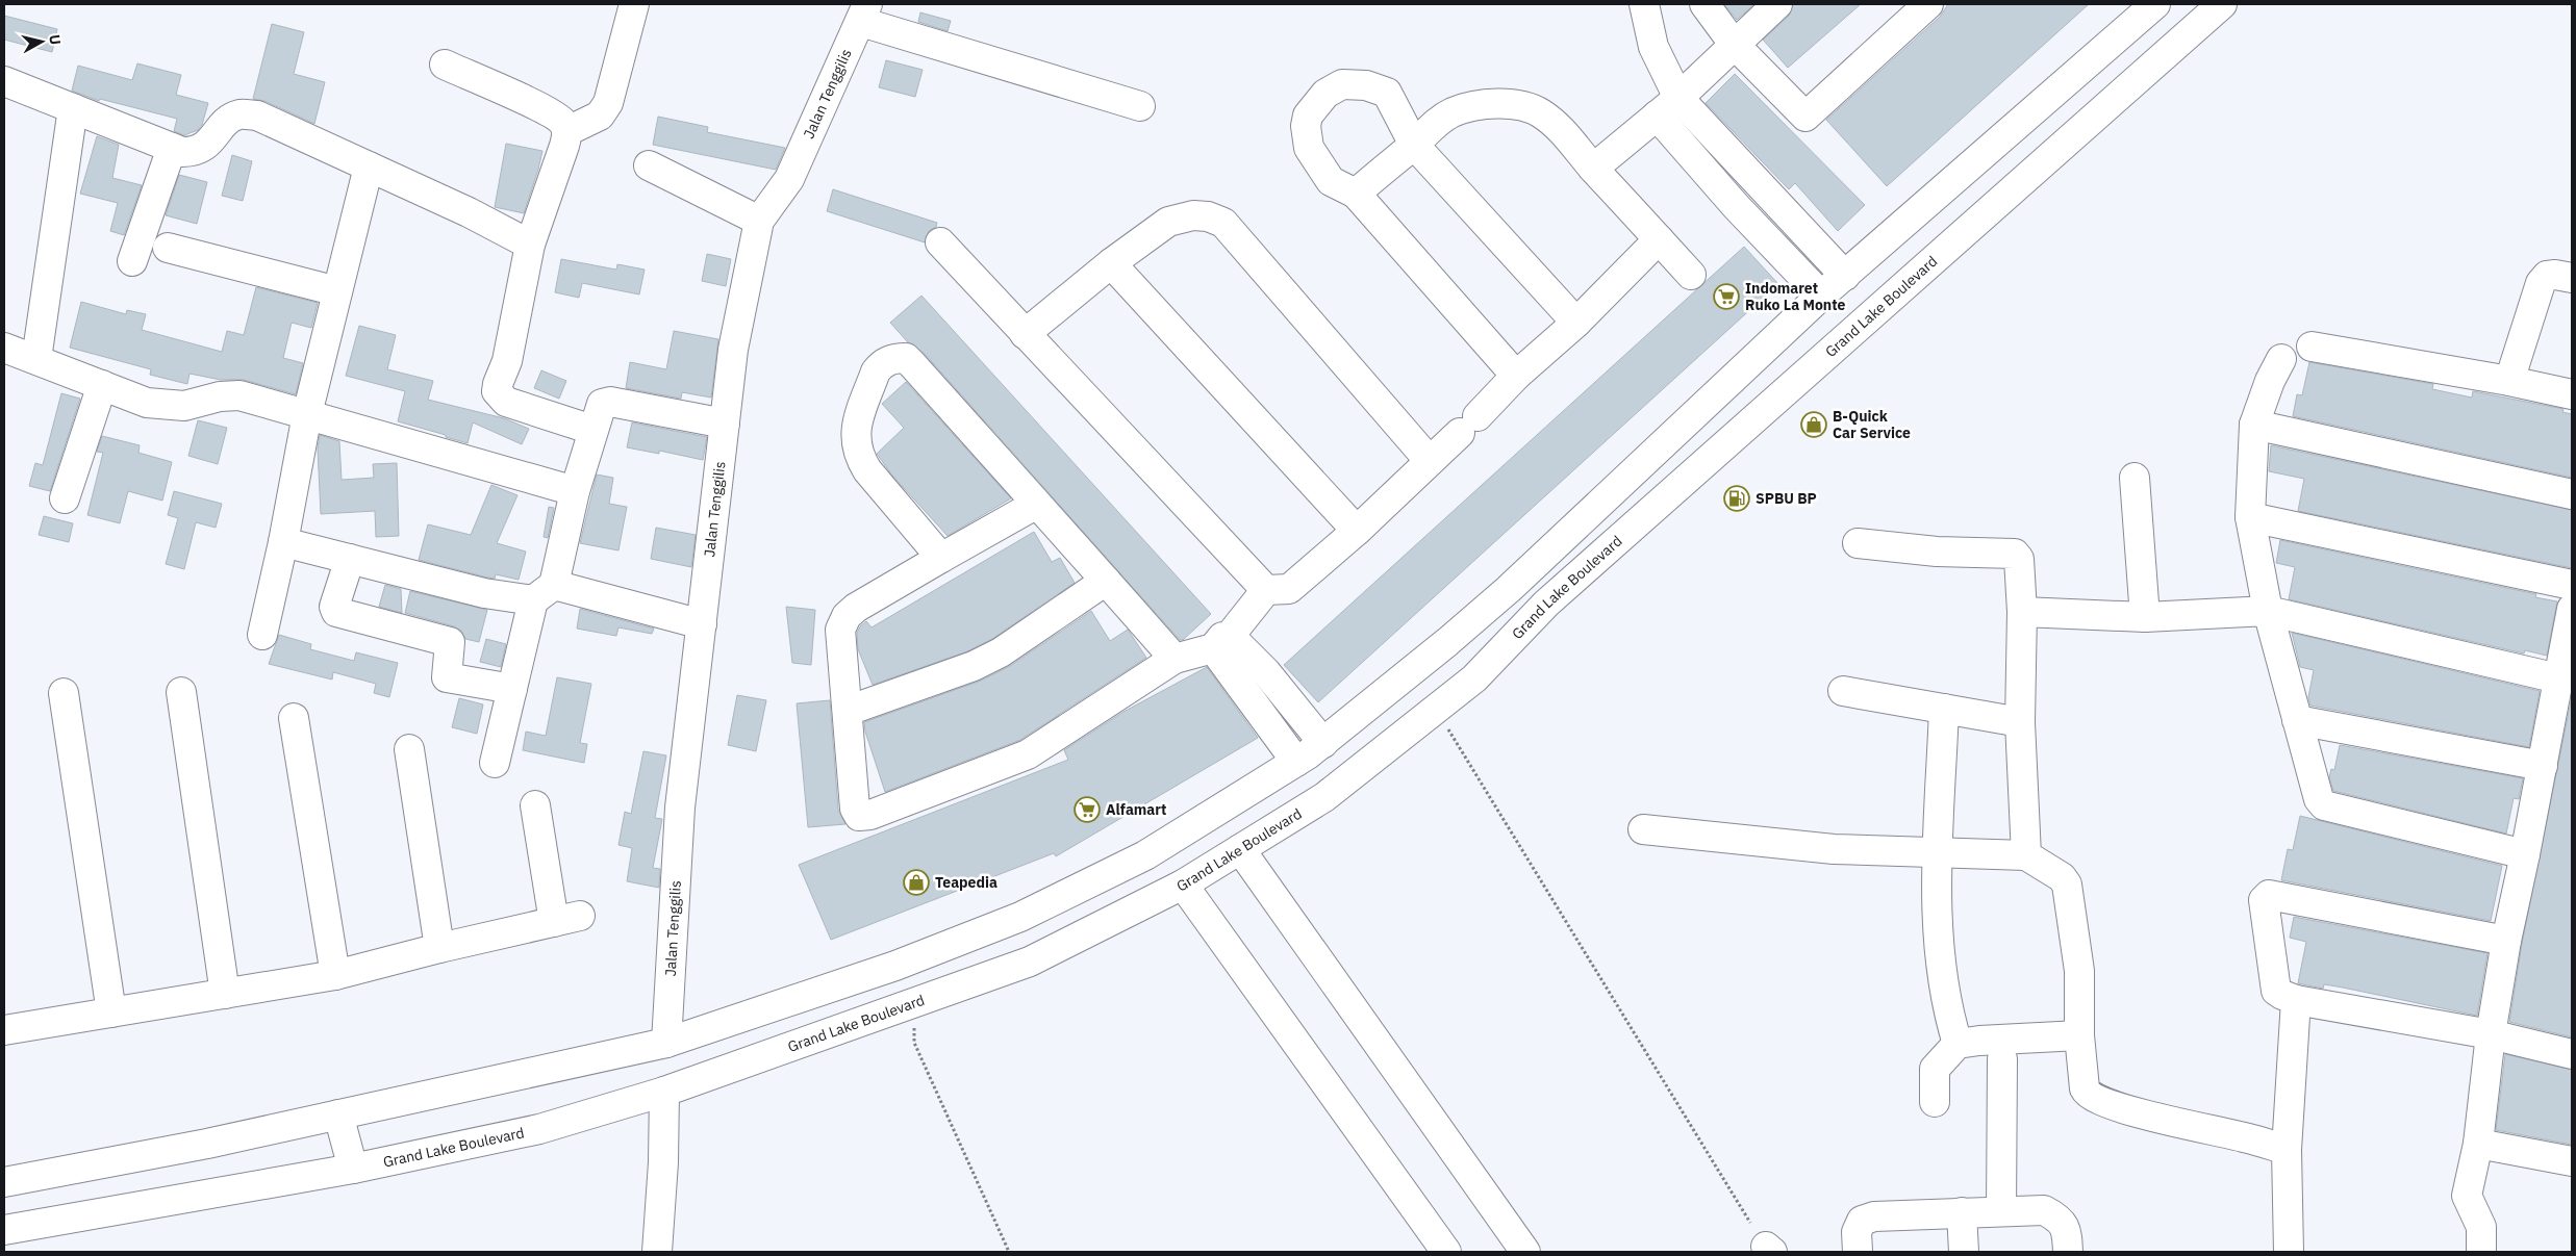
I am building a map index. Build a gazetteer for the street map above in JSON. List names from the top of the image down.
{
  "streets": {
    "street": ["Jalan Tenggilis", "Grand Lake Boulevard"]
  },
  "places": {
    "supermarket": ["Indomaret Ruko La Monte", "Alfamart"],
    "shop": ["B-Quick Car Service", "Teapedia"],
    "fuel station": ["SPBU BP"]
  },
  "north": "right"
}
